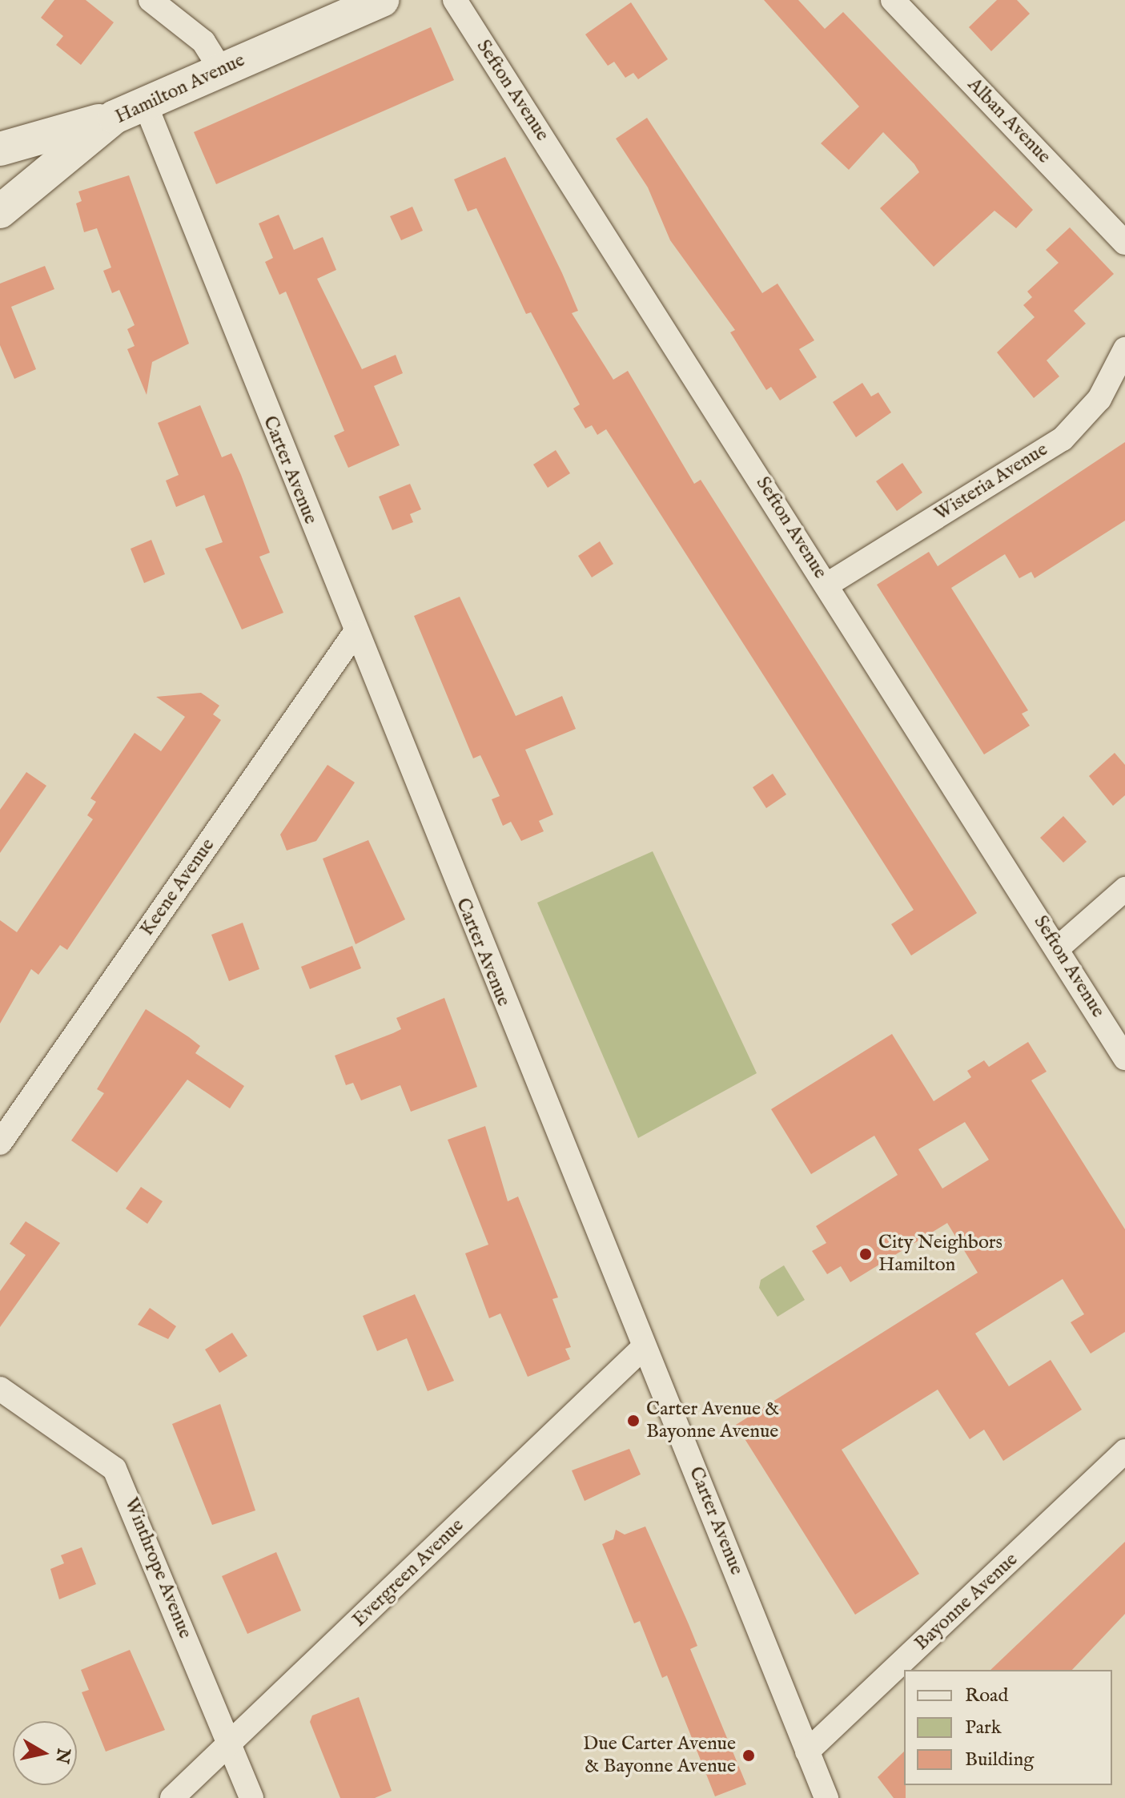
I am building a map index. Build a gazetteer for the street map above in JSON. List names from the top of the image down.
{
  "streets": {
    "street": [
      "Hamilton Avenue",
      "Sefton Avenue",
      "Alban Avenue",
      "Carter Avenue",
      "Wisteria Avenue",
      "Keene Avenue",
      "Winthrope Avenue",
      "Evergreen Avenue",
      "Bayonne Avenue"
    ]
  },
  "crossings": [
    ["Hamilton Avenue", "Carter Avenue"],
    ["Sefton Avenue", "Wisteria Avenue"],
    ["Carter Avenue", "Keene Avenue"],
    ["Carter Avenue", "Evergreen Avenue"],
    ["Carter Avenue", "Bayonne Avenue"],
    ["Winthrope Avenue", "Evergreen Avenue"]
  ],
  "places": ["City Neighbors Hamilton", "Carter Avenue & Bayonne Avenue", "Due Carter Avenue & Bayonne Avenue"],
  "legend": ["Road", "Park", "Building"],
  "north": "right"
}
